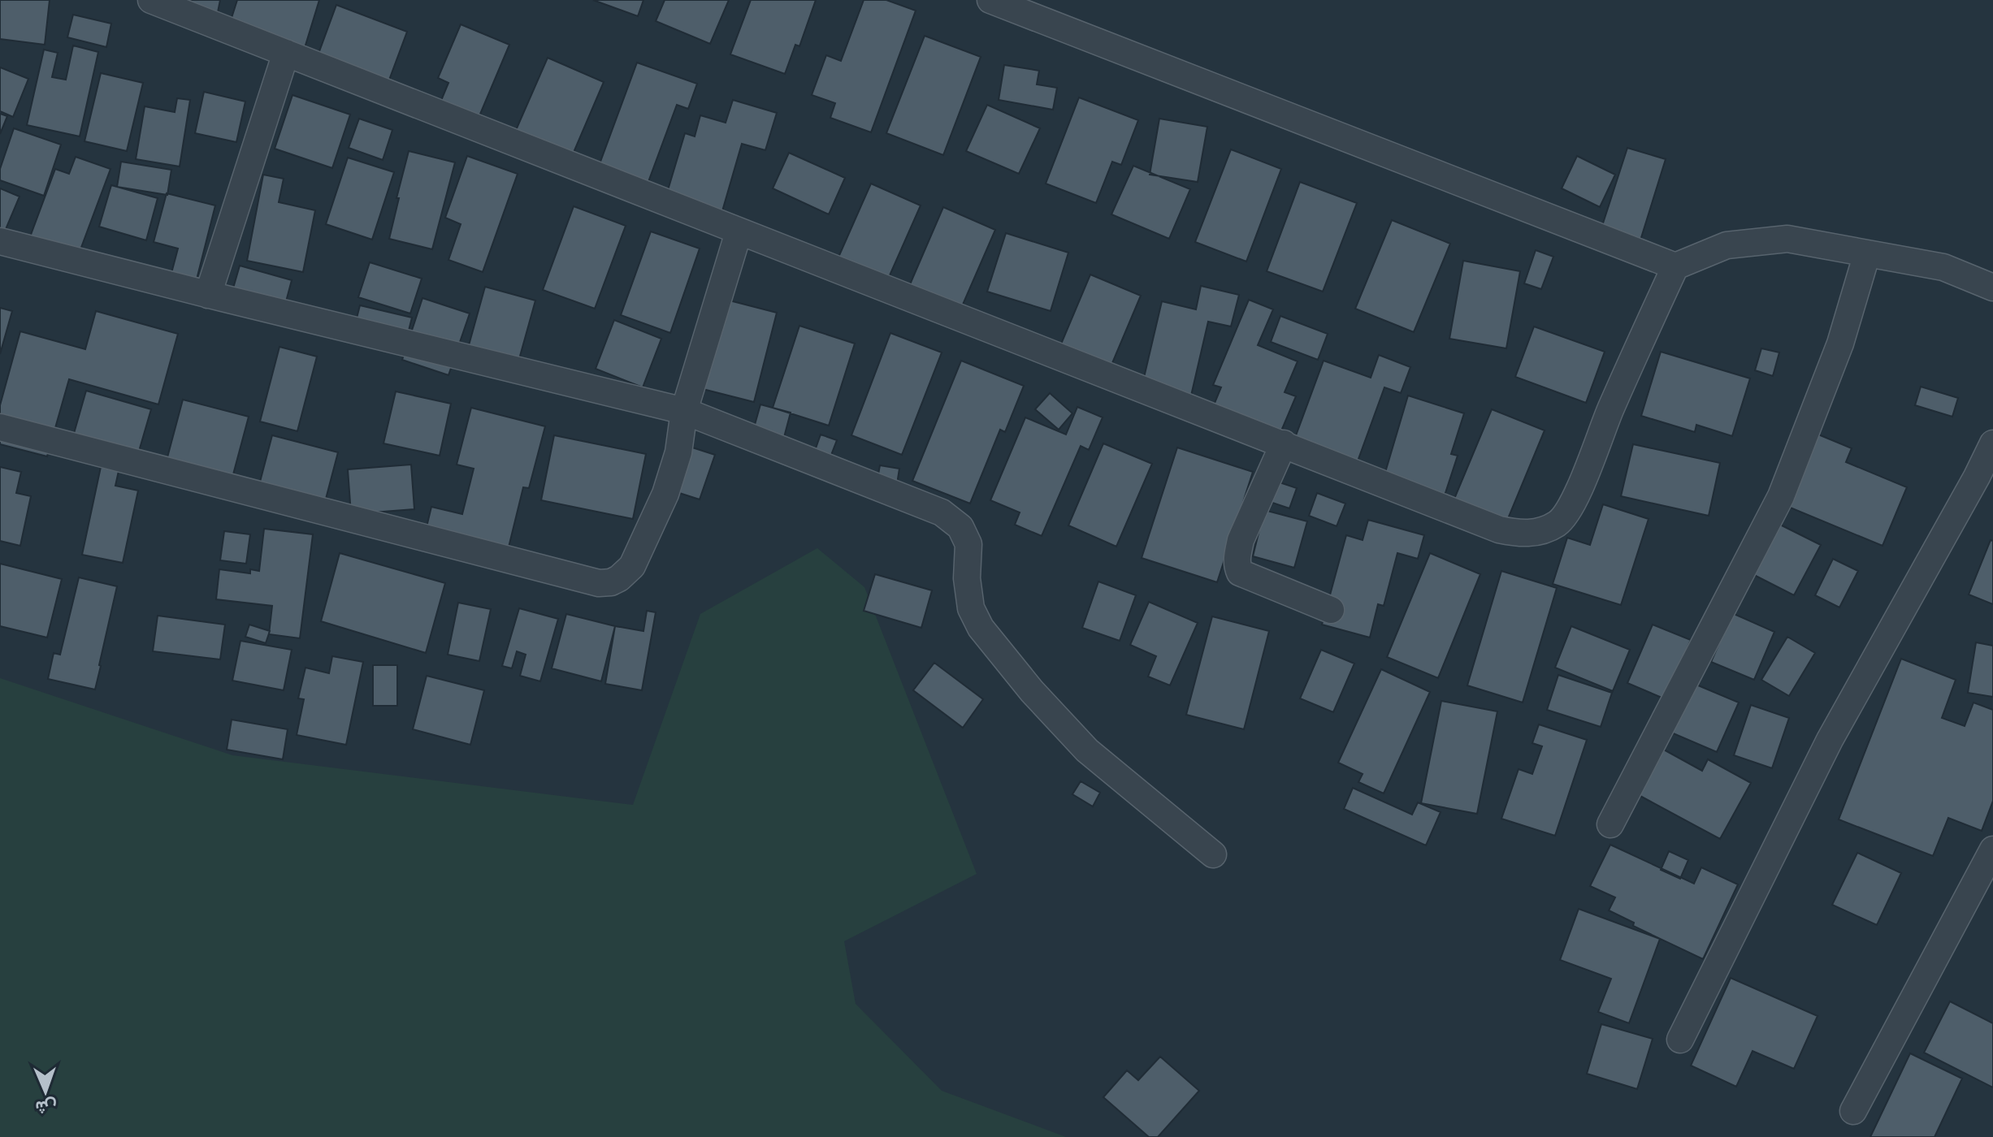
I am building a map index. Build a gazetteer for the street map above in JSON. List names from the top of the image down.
{
  "north": "bottom"
}
